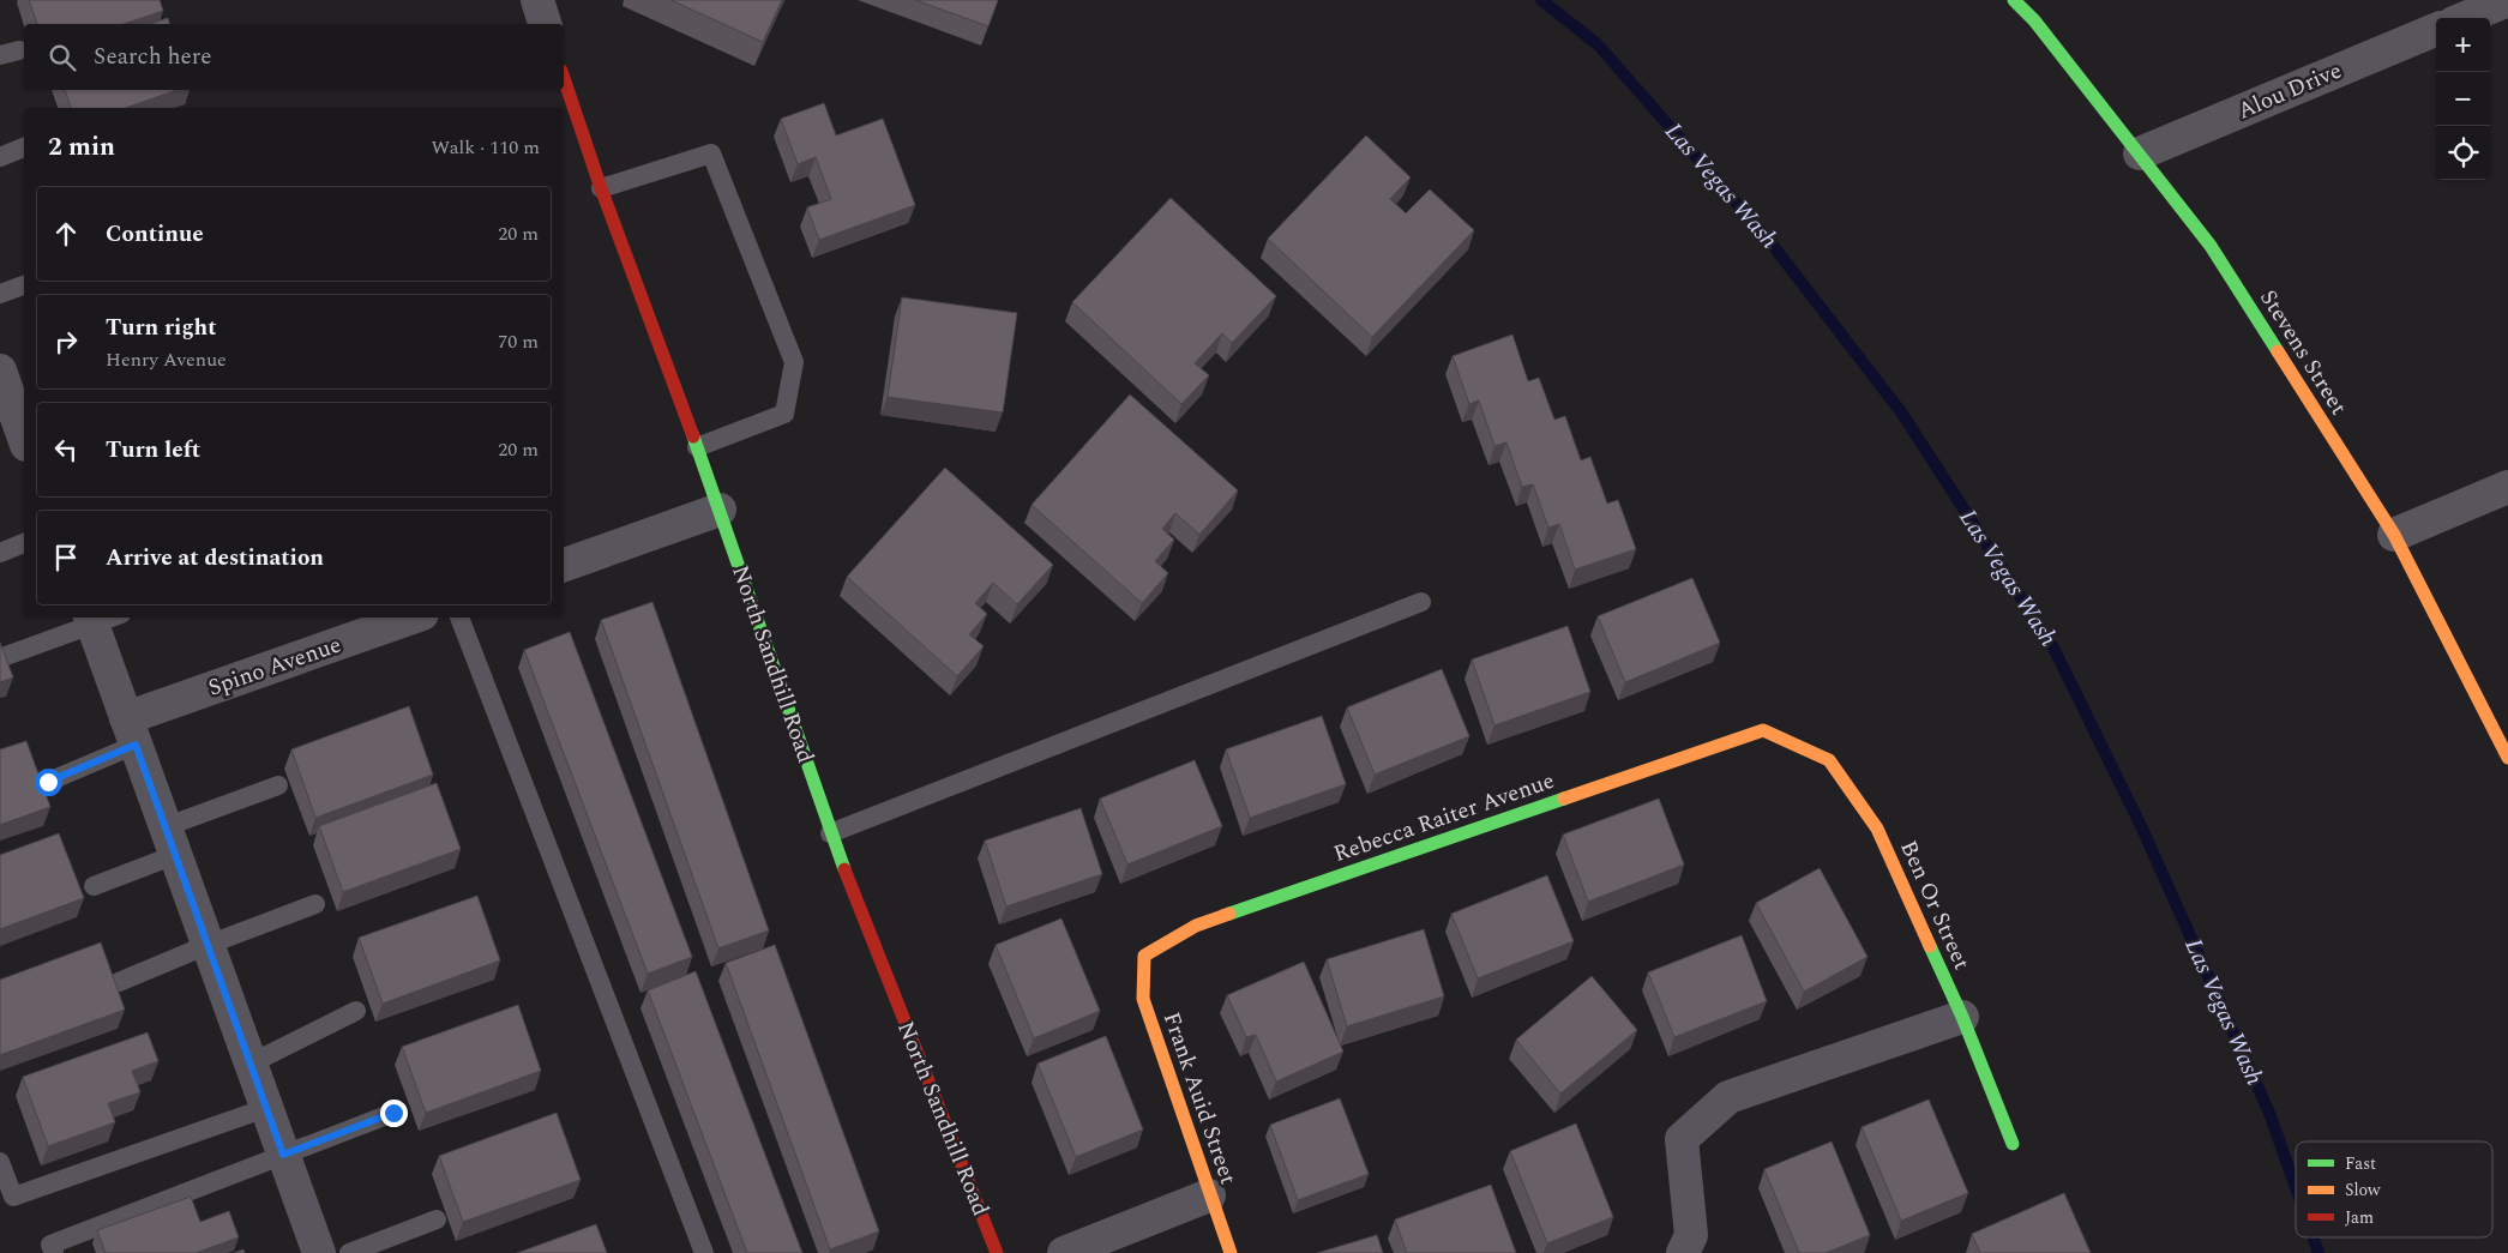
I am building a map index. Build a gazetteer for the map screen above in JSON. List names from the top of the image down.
{
  "streets": {
    "street": [
      "Alou Drive",
      "Stevens Street",
      "North Sandhill Road",
      "Spino Avenue",
      "Rebecca Raiter Avenue",
      "Ben Or Street",
      "Frank Auid Street"
    ]
  },
  "crossings": [
    ["Alou Drive", "Stevens Street"],
    ["Rebecca Raiter Avenue", "Ben Or Street"],
    ["Rebecca Raiter Avenue", "Frank Auid Street"]
  ],
  "water": ["Las Vegas Wash"],
  "legend": ["Fast", "Slow", "Jam"],
  "page": {
    "map_buttons": ["+", "−"],
    "search": "Search here",
    "heading": ["2 min", "Walk · 110 m"],
    "list": [
      ["Continue", "20 m"],
      ["Turn right", "Henry Avenue", "70 m"],
      ["Turn left", "20 m"],
      "Arrive at destination"
    ]
  }
}
